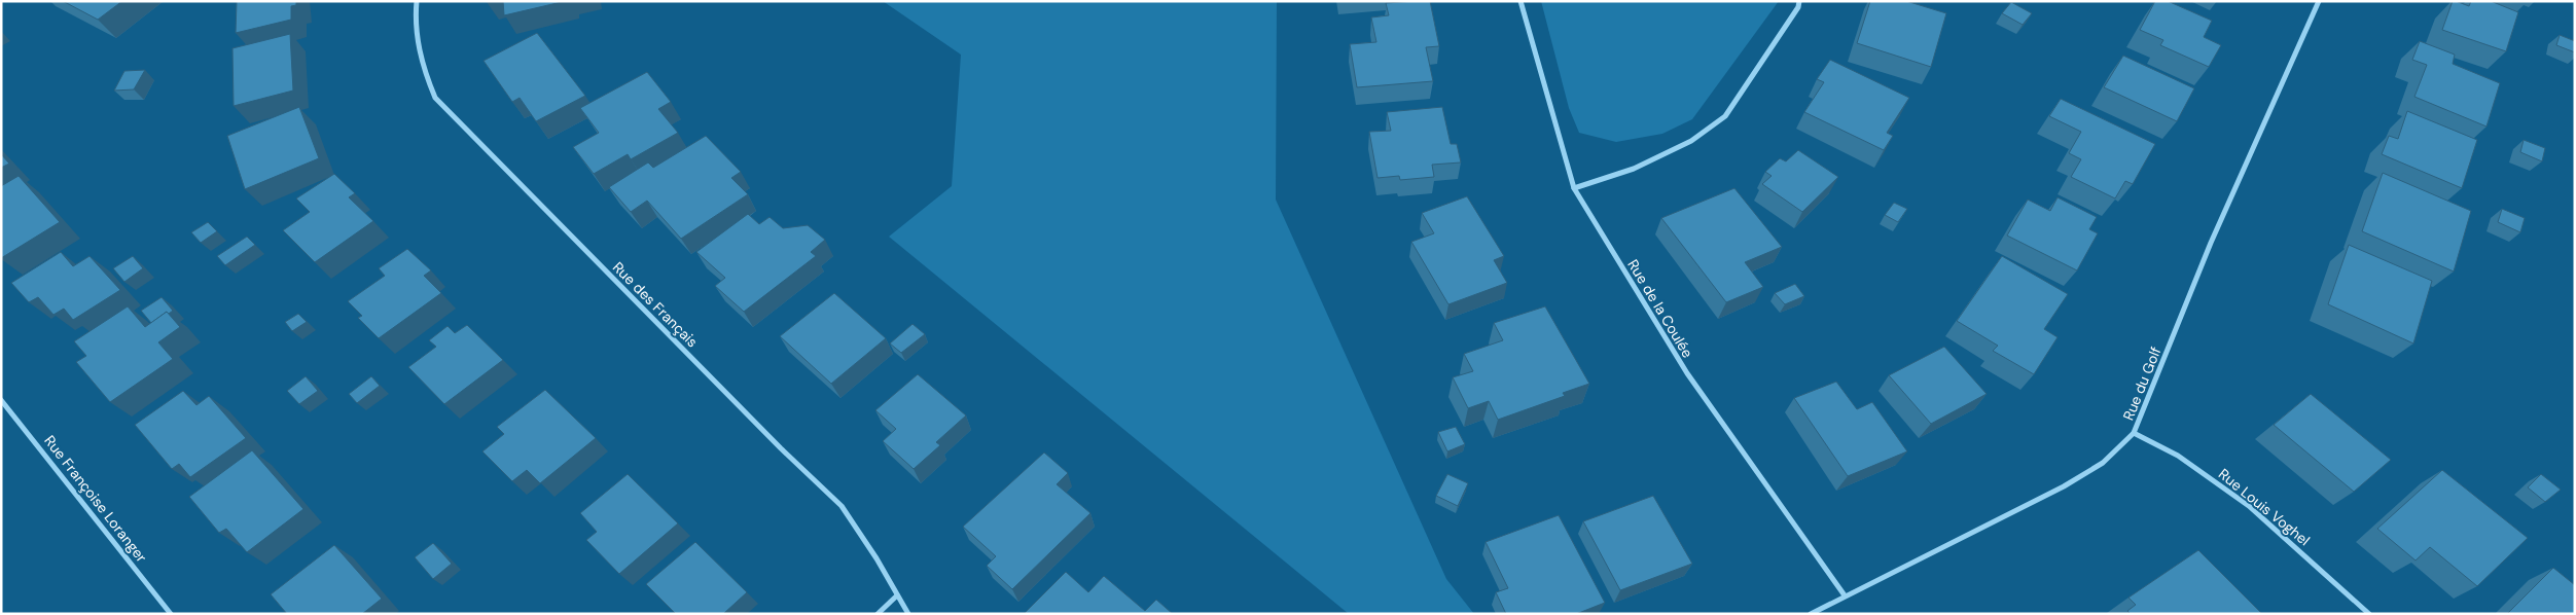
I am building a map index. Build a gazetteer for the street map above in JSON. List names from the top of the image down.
{
  "streets": {
    "street": [
      "Rue des Français",
      "Rue de la Coulée",
      "Rue du Golf",
      "Rue Françoise Loranger",
      "Rue Louis Voghel"
    ]
  },
  "crossings": [
    ["Rue de la Coulée", "Rue du Golf"],
    ["Rue du Golf", "Rue Louis Voghel"]
  ]
}
